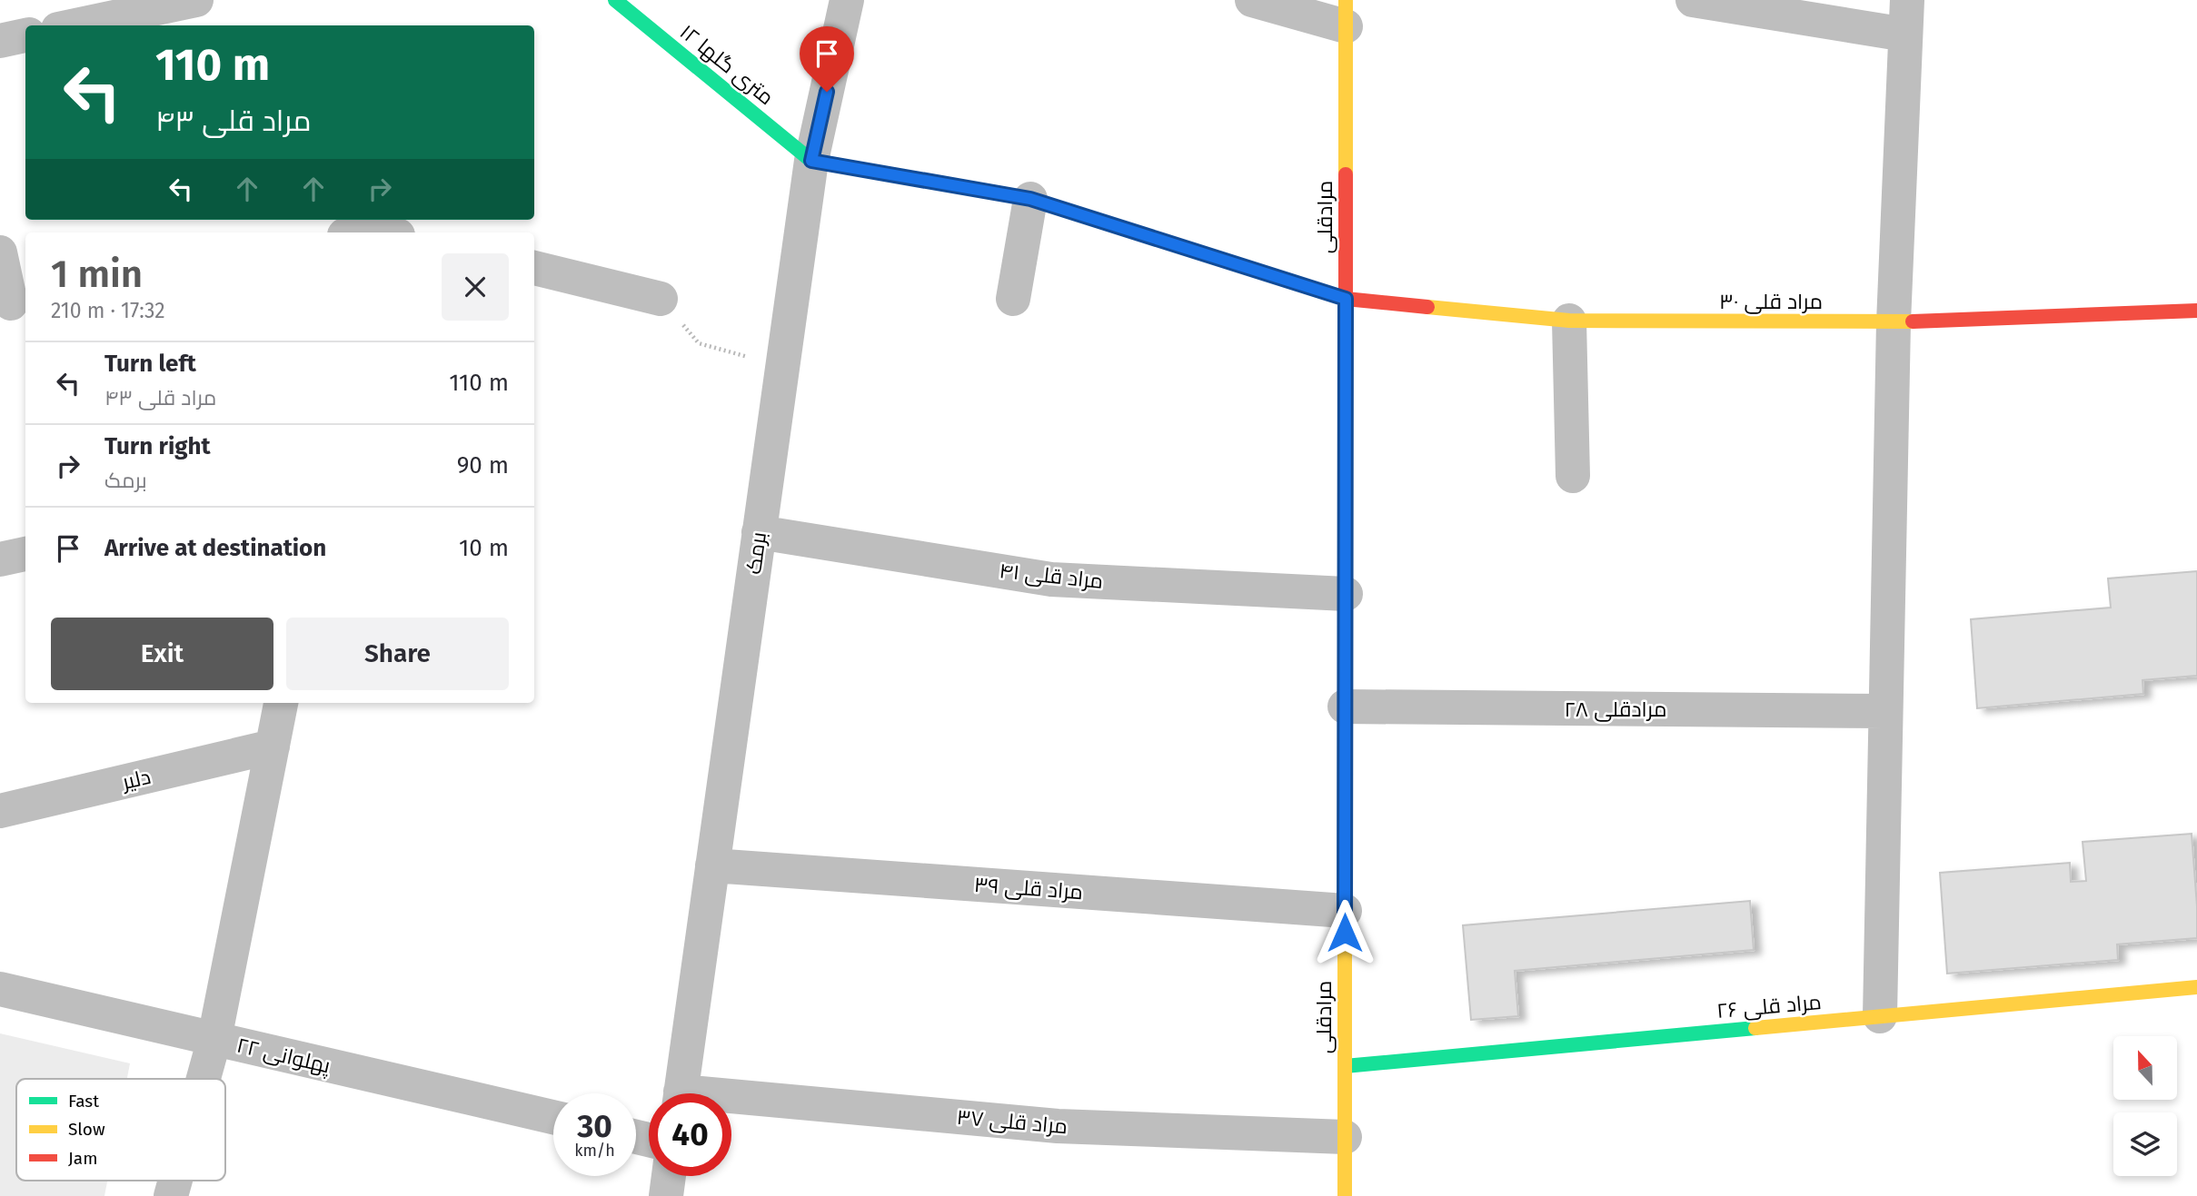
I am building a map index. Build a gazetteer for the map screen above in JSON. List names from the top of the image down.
{
  "streets": {
    "street": [
      "۱۲ متری گلها",
      "مرادقلی",
      "مراد قلی ۳۰",
      "برمک",
      "مراد قلی ۴۱",
      "مرادقلی ۲۸",
      "دلیر",
      "مراد قلی ۳۹",
      "مراد قلی ۲۶",
      "پهلوانی ۲۲",
      "مراد قلی ۳۷"
    ]
  },
  "crossings": [
    ["۱۲ متری گلها", "مراد قلی ۳۰"],
    ["۱۲ متری گلها", "برمک"],
    ["مرادقلی", "مراد قلی ۳۰"],
    ["مرادقلی", "مراد قلی ۴۱"],
    ["مرادقلی", "مرادقلی ۲۸"],
    ["مرادقلی", "مراد قلی ۳۹"],
    ["مرادقلی", "مراد قلی ۲۶"],
    ["مرادقلی", "مراد قلی ۳۷"],
    ["مراد قلی ۳۰", "برمک"],
    ["برمک", "مراد قلی ۴۱"],
    ["برمک", "مراد قلی ۳۹"]
  ],
  "legend": ["Fast", "Slow", "Jam"],
  "north": "top",
  "page": {
    "turn": ["110 m", "مراد قلی ۴۳"],
    "heading": ["1 min", "210 m · 17:32"],
    "list": [
      {
        "name": "Turn left",
        "note": "مراد قلی ۴۳",
        "value": "110 m"
      },
      {
        "name": "Turn right",
        "note": "برمک",
        "value": "90 m"
      },
      {
        "name": "Arrive at destination",
        "value": "10 m"
      }
    ],
    "buttons": ["Exit", "Share"],
    "speed": "30 km/h",
    "limit": "40"
  }
}
